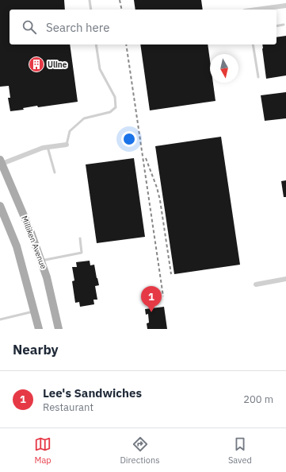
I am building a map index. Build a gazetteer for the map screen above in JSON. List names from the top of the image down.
{
  "streets": {
    "main road": ["Milliken Avenue"]
  },
  "places": {
    "building": ["Uline"]
  },
  "north": "bottom",
  "page": {
    "search": "Search here",
    "pins": "1",
    "heading": "Nearby",
    "list": [
      {
        "mark": "1",
        "name": "Lee's Sandwiches",
        "note": "Restaurant",
        "value": "200 m"
      }
    ],
    "nav": ["Map", "Directions", "Saved"]
  }
}
